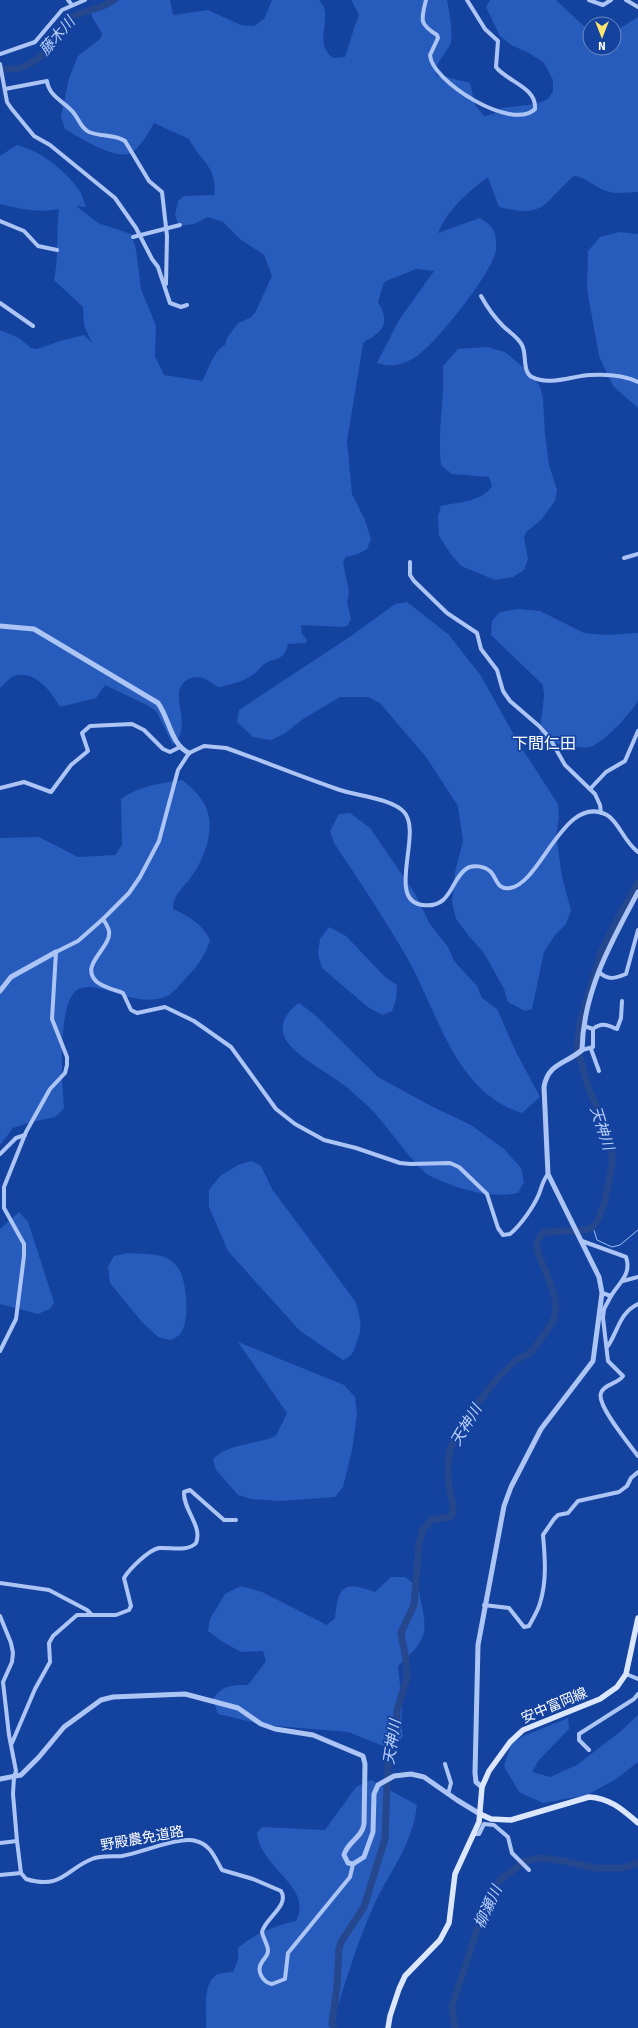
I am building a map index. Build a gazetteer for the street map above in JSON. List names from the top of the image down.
{
  "streets": {
    "main road": ["安中富岡線"],
    "street": ["野殿農免道路"]
  },
  "districts": ["下間仁田"],
  "water": ["藤木川", "天神川", "柳瀬川"],
  "north": "bottom"
}
